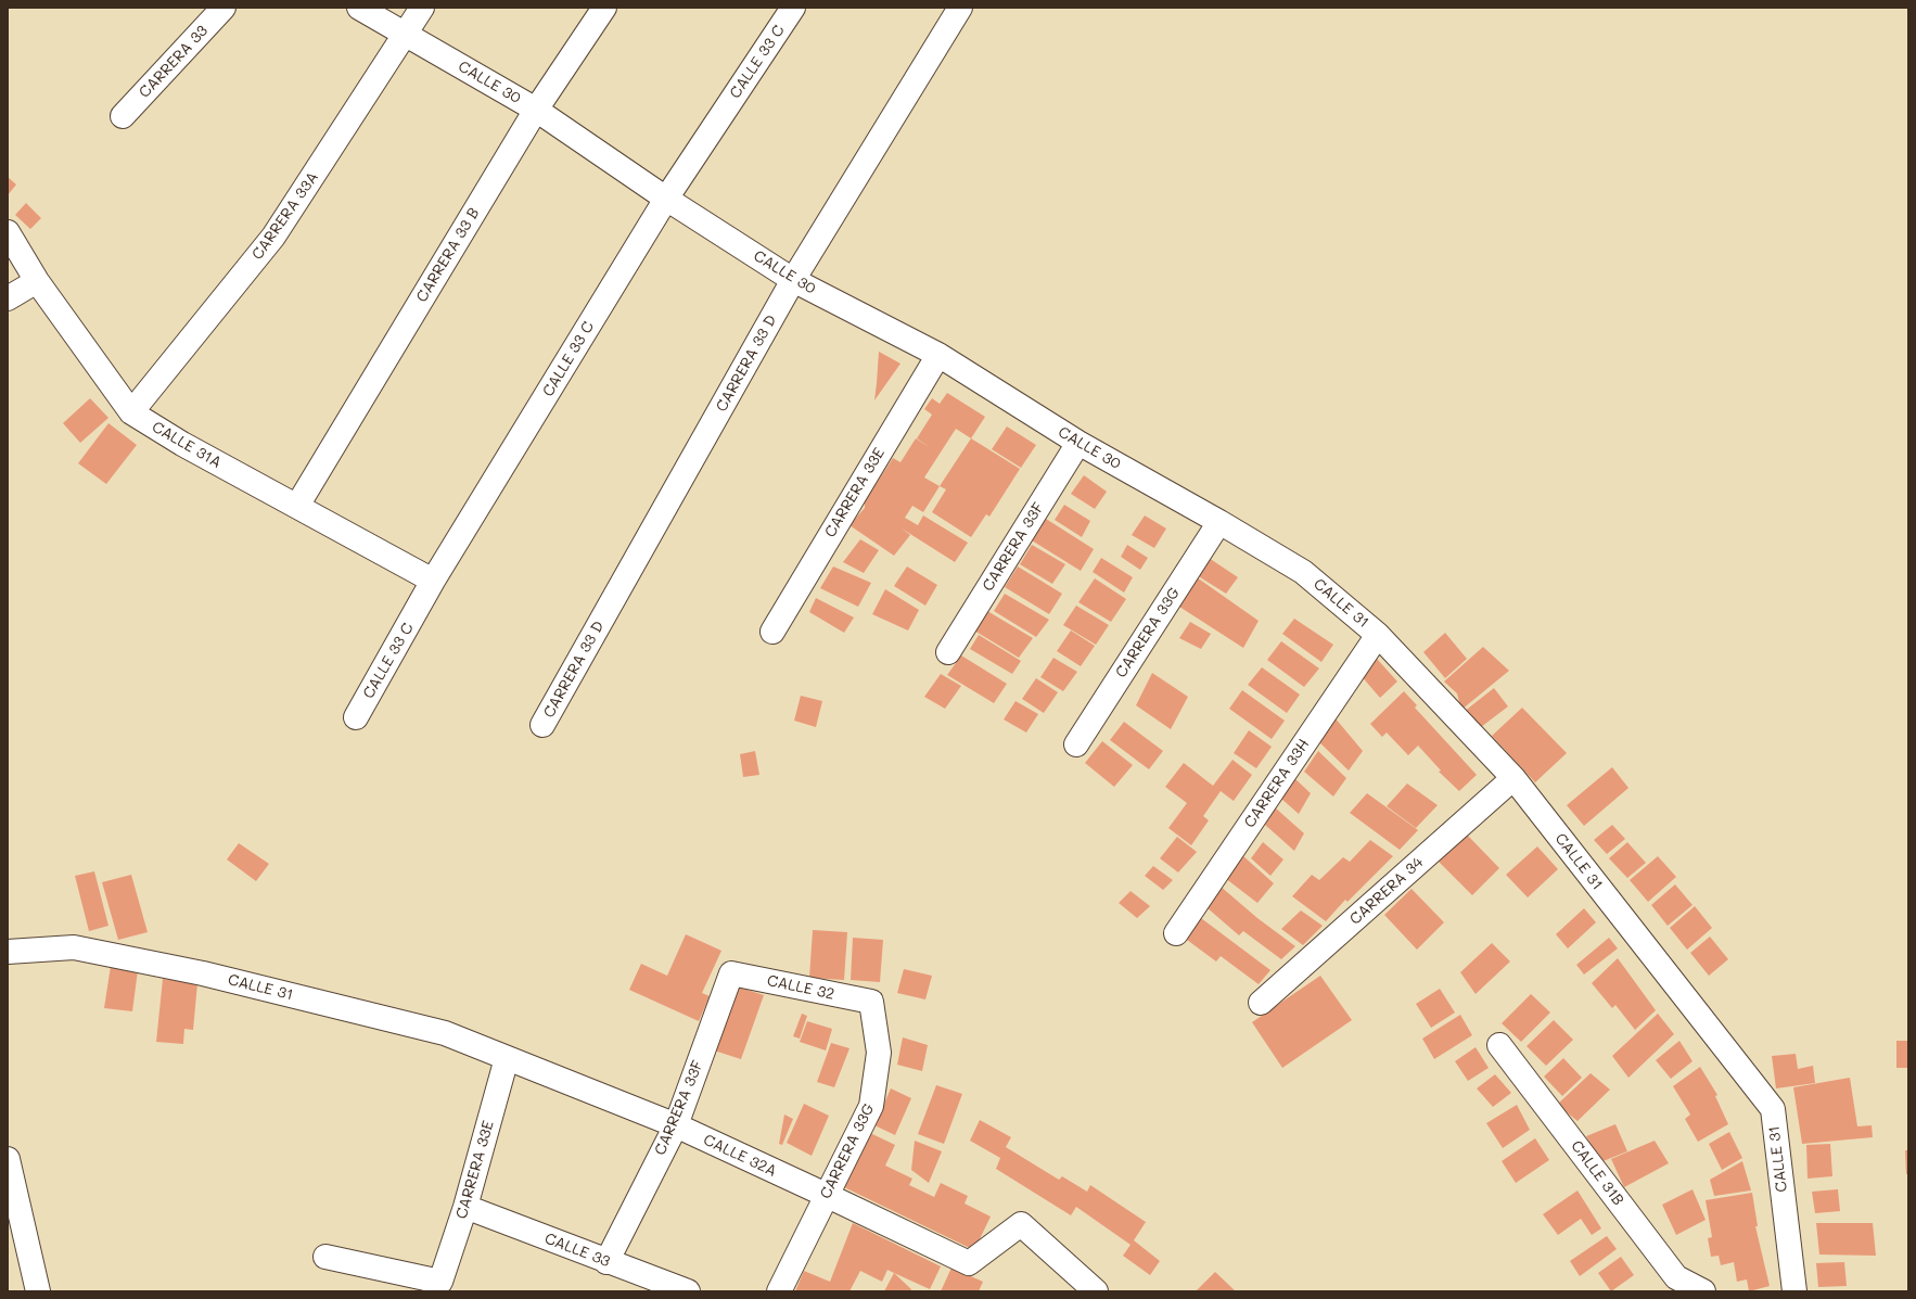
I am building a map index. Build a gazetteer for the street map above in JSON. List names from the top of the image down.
{
  "streets": {
    "street": [
      "CARRERA 33",
      "CALLE 33 C",
      "CALLE 30",
      "CARRERA 33A",
      "CARRERA 33 B",
      "CARRERA 33 D",
      "CALLE 31A",
      "CARRERA 33E",
      "CARRERA 33F",
      "CALLE 31",
      "CARRERA 33G",
      "CARRERA 33H",
      "CARRERA 34",
      "CALLE 32",
      "CALLE 32A",
      "CALLE 31B",
      "CALLE 33"
    ]
  },
  "crossings": [
    ["CALLE 33 C", "CALLE 30"],
    ["CALLE 33 C", "CALLE 31A"],
    ["CALLE 30", "CARRERA 33A"],
    ["CALLE 30", "CARRERA 33 B"],
    ["CALLE 30", "CARRERA 33 D"],
    ["CALLE 30", "CARRERA 33E"],
    ["CALLE 30", "CARRERA 33F"],
    ["CALLE 30", "CALLE 31"],
    ["CALLE 30", "CARRERA 33G"],
    ["CARRERA 33A", "CALLE 31A"],
    ["CARRERA 33 B", "CALLE 31A"],
    ["CARRERA 33E", "CALLE 31"],
    ["CARRERA 33E", "CALLE 32A"],
    ["CARRERA 33E", "CALLE 33"],
    ["CARRERA 33F", "CALLE 32"],
    ["CARRERA 33F", "CALLE 32A"],
    ["CARRERA 33F", "CALLE 33"],
    ["CALLE 31", "CARRERA 33G"],
    ["CALLE 31", "CARRERA 33H"],
    ["CALLE 31", "CARRERA 34"],
    ["CALLE 31", "CALLE 32A"],
    ["CARRERA 33G", "CALLE 32"],
    ["CARRERA 33G", "CALLE 32A"]
  ]
}
